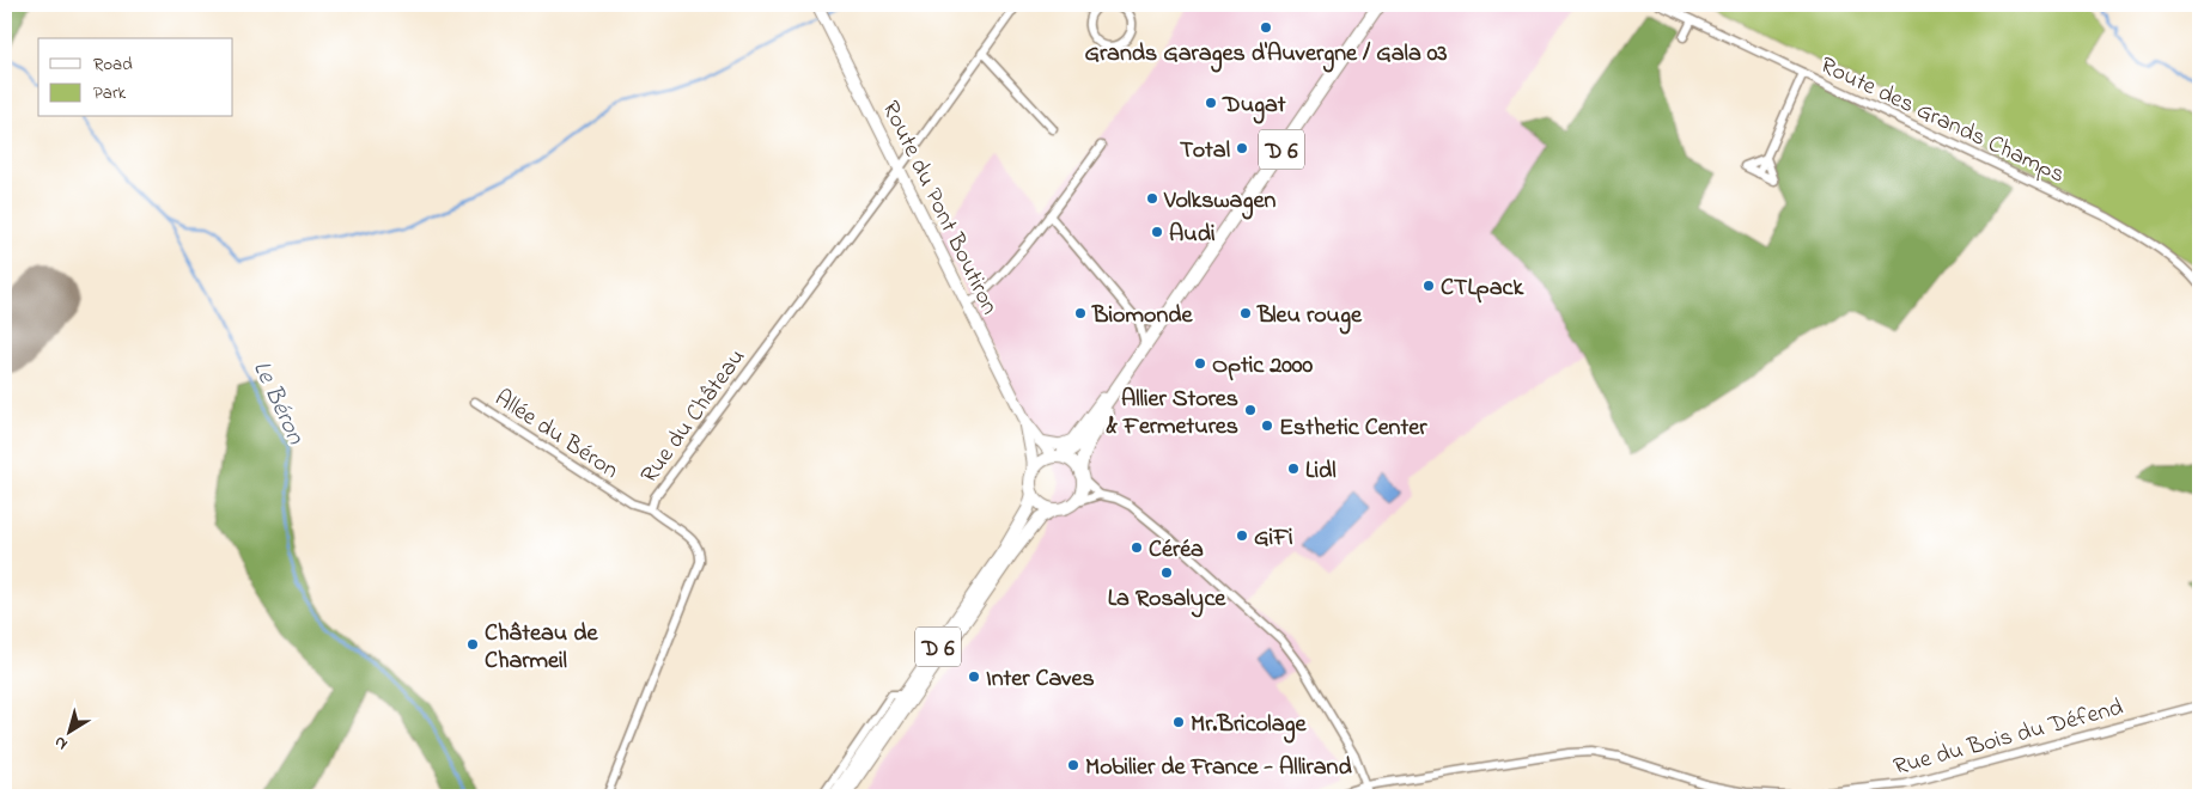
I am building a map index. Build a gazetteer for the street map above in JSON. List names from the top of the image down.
{
  "streets": {
    "main road": ["D 6", "Route du Pont Boutiron"],
    "street": [
      "Route des Grands Champs",
      "Rue du Château",
      "Allée du Béron",
      "Rue du Bois du Défend"
    ]
  },
  "crossings": [
    ["D 6", "Route du Pont Boutiron"],
    ["Route du Pont Boutiron", "Rue du Château"],
    ["Rue du Château", "Allée du Béron"]
  ],
  "water": ["Le Béron"],
  "places": [
    "Grands Garages d'Auvergne / Gala 03",
    "Dugat",
    "Total",
    "Volkswagen",
    "Audi",
    "CTLpack",
    "Biomonde",
    "Bleu rouge",
    "Optic 2000",
    "Allier Stores & Fermetures",
    "Esthetic Center",
    "Lidl",
    "GiFi",
    "Céréa",
    "La Rosalyce",
    "Château de Charmeil",
    "Inter Caves",
    "Mr.Bricolage",
    "Mobilier de France - Allirand"
  ],
  "legend": ["Road", "Park"],
  "north": "bottom left"
}
